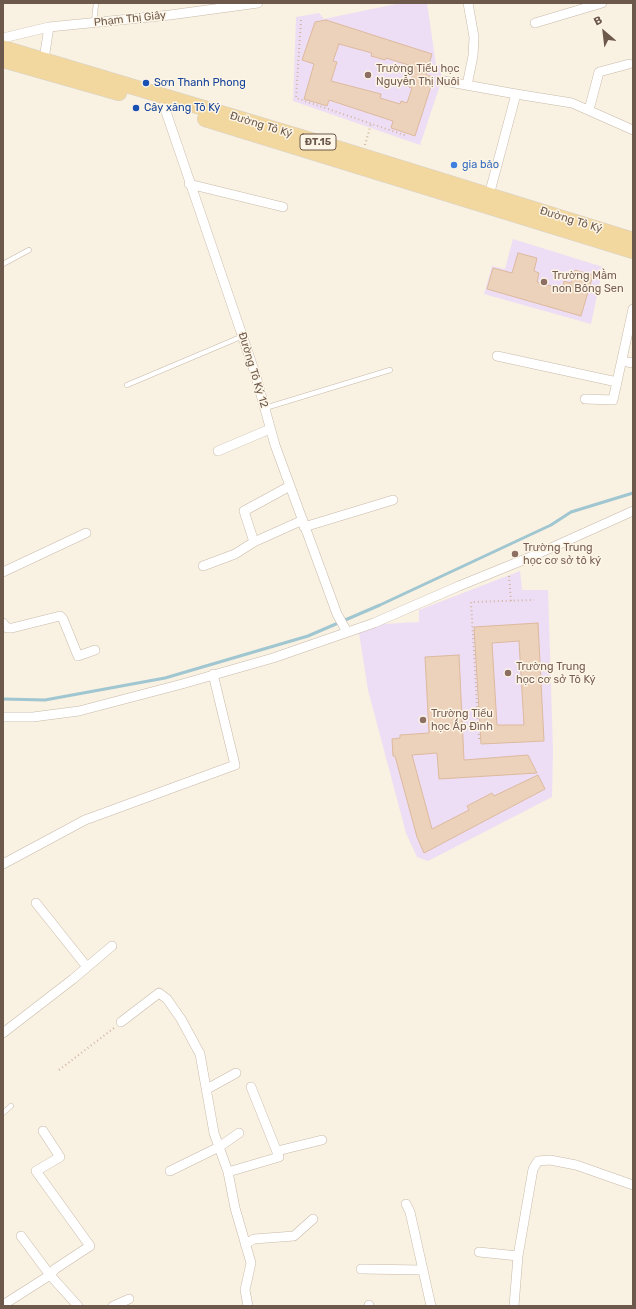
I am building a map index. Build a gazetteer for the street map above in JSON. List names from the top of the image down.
{
  "streets": {
    "main road": ["Đường Tô Ký", "ĐT.15"],
    "street": ["Phạm Thị Giây", "Đường Tô Ký 12"]
  },
  "crossings": [
    ["Đường Tô Ký", "Đường Tô Ký 12"]
  ],
  "places": [
    "Trường Tiểu học Nguyễn Thị Nuôi",
    "Sơn Thanh Phong",
    "Cây xăng Tô Ký",
    "gia bảo",
    "Trường Mầm non Bông Sen",
    "Trường Trung học cơ sở tô ký",
    "Trường Trung học cơ sở Tô Ký",
    "Trường Tiểu học Ấp Đình"
  ],
  "north": "top left"
}
